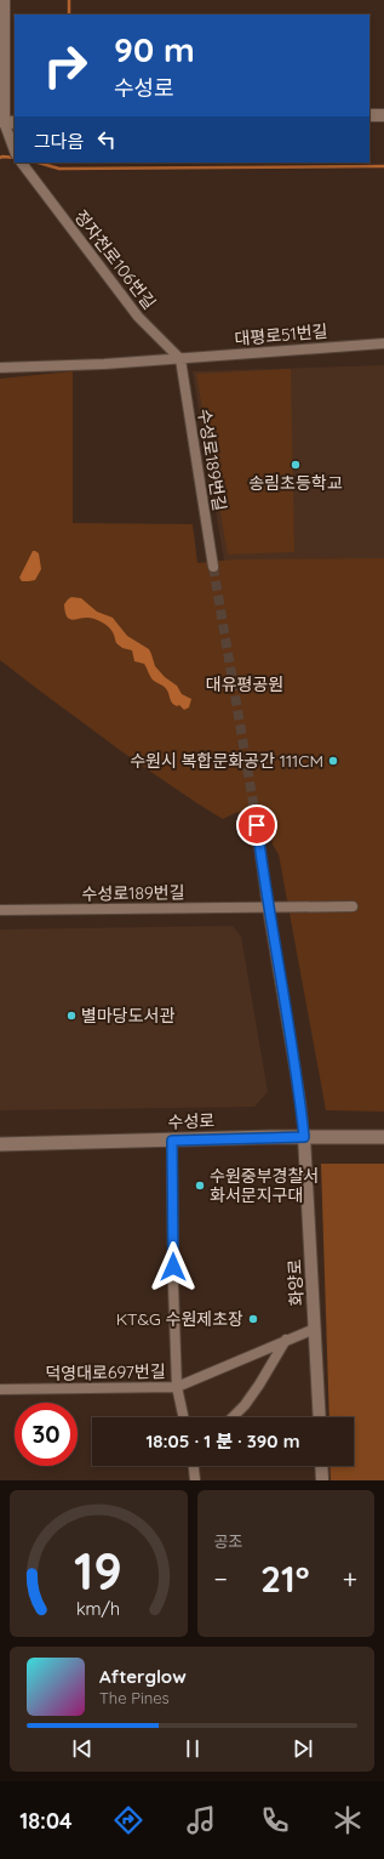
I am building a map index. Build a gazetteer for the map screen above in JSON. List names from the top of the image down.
{
  "streets": {
    "main road": ["수성로"],
    "street": [
      "정자천로106번길",
      "대평로51번길",
      "수성로189번길",
      "화양로",
      "덕영대로697번길"
    ]
  },
  "crossings": [
    ["정자천로106번길", "대평로51번길"],
    ["정자천로106번길", "수성로189번길"],
    ["대평로51번길", "수성로189번길"],
    ["수성로", "화양로"],
    ["화양로", "덕영대로697번길"]
  ],
  "parks": ["대유평공원"],
  "places": [
    "송림초등학교",
    "수원시 복합문화공간 111CM",
    "별마당도서관",
    "수원중부경찰서 화서문지구대",
    "KT&G 수원제초장"
  ],
  "page": {
    "turn": ["90 m", "수성로"],
    "then": "그다음",
    "limit": "30",
    "trip": "18:05 · 1 분 · 390 m",
    "tile": "공조",
    "heat": ["−", "21°", "+"],
    "song": ["Afterglow", "The Pines"],
    "tabs": "18:04",
    "gauge": ["19", "km/h"]
  }
}
